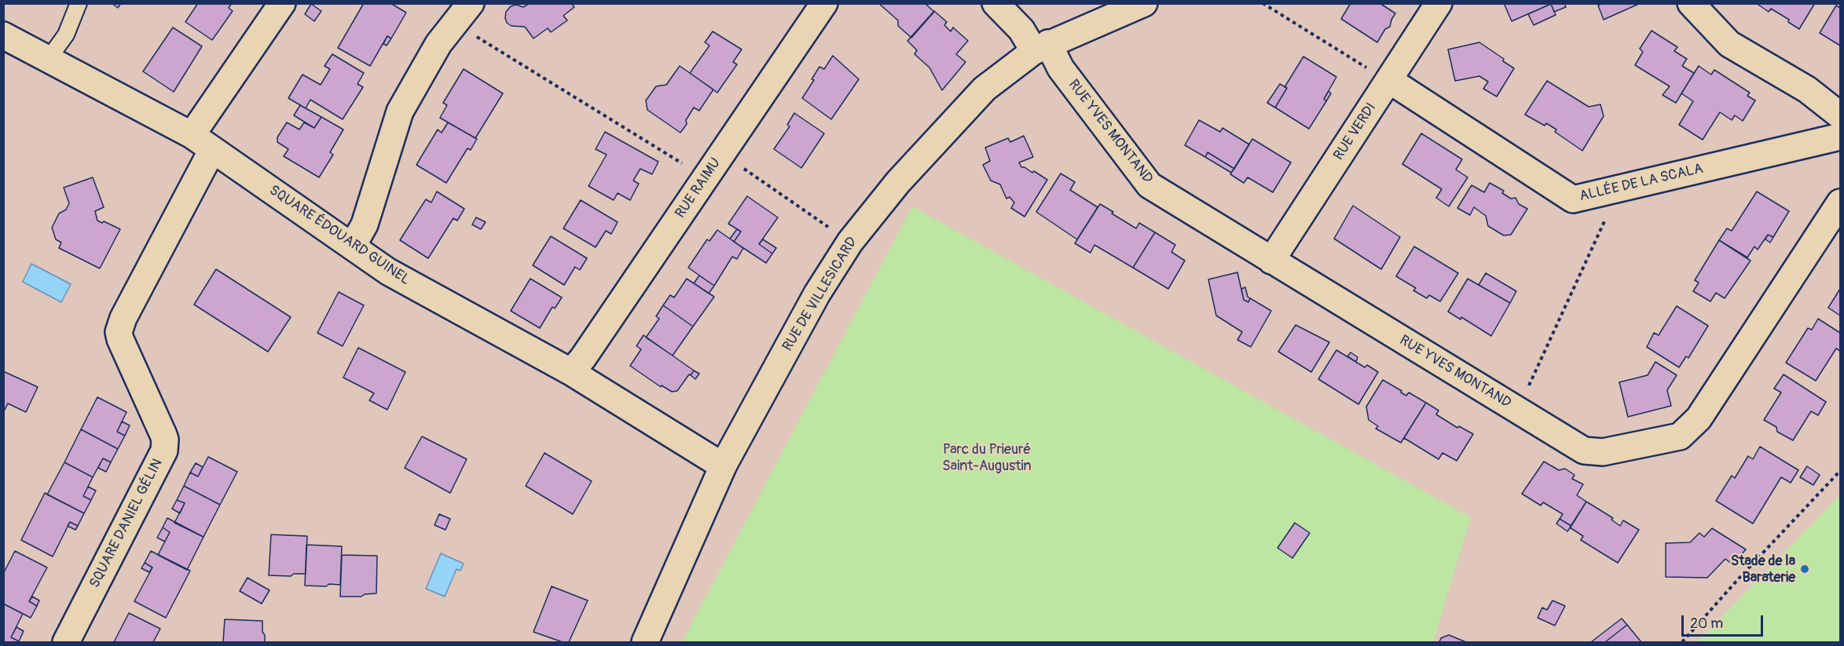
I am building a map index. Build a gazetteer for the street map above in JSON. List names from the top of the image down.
{
  "streets": {
    "street": [
      "RUE YVES MONTAND",
      "RUE VERDI",
      "ALLÉE DE LA SCALA",
      "RUE RAIMU",
      "SQUARE ÉDOUARD GUINEL",
      "RUE DE VILLESICARD",
      "SQUARE DANIEL GÉLIN"
    ]
  },
  "crossings": [
    ["RUE YVES MONTAND", "RUE VERDI"],
    ["RUE YVES MONTAND", "RUE DE VILLESICARD"],
    ["RUE VERDI", "ALLÉE DE LA SCALA"],
    ["RUE RAIMU", "SQUARE ÉDOUARD GUINEL"],
    ["SQUARE ÉDOUARD GUINEL", "RUE DE VILLESICARD"],
    ["SQUARE ÉDOUARD GUINEL", "SQUARE DANIEL GÉLIN"]
  ],
  "parks": ["Parc du Prieuré Saint-Augustin"],
  "places": ["Stade de la Baraterie"],
  "scale_bar": "20 m"
}
